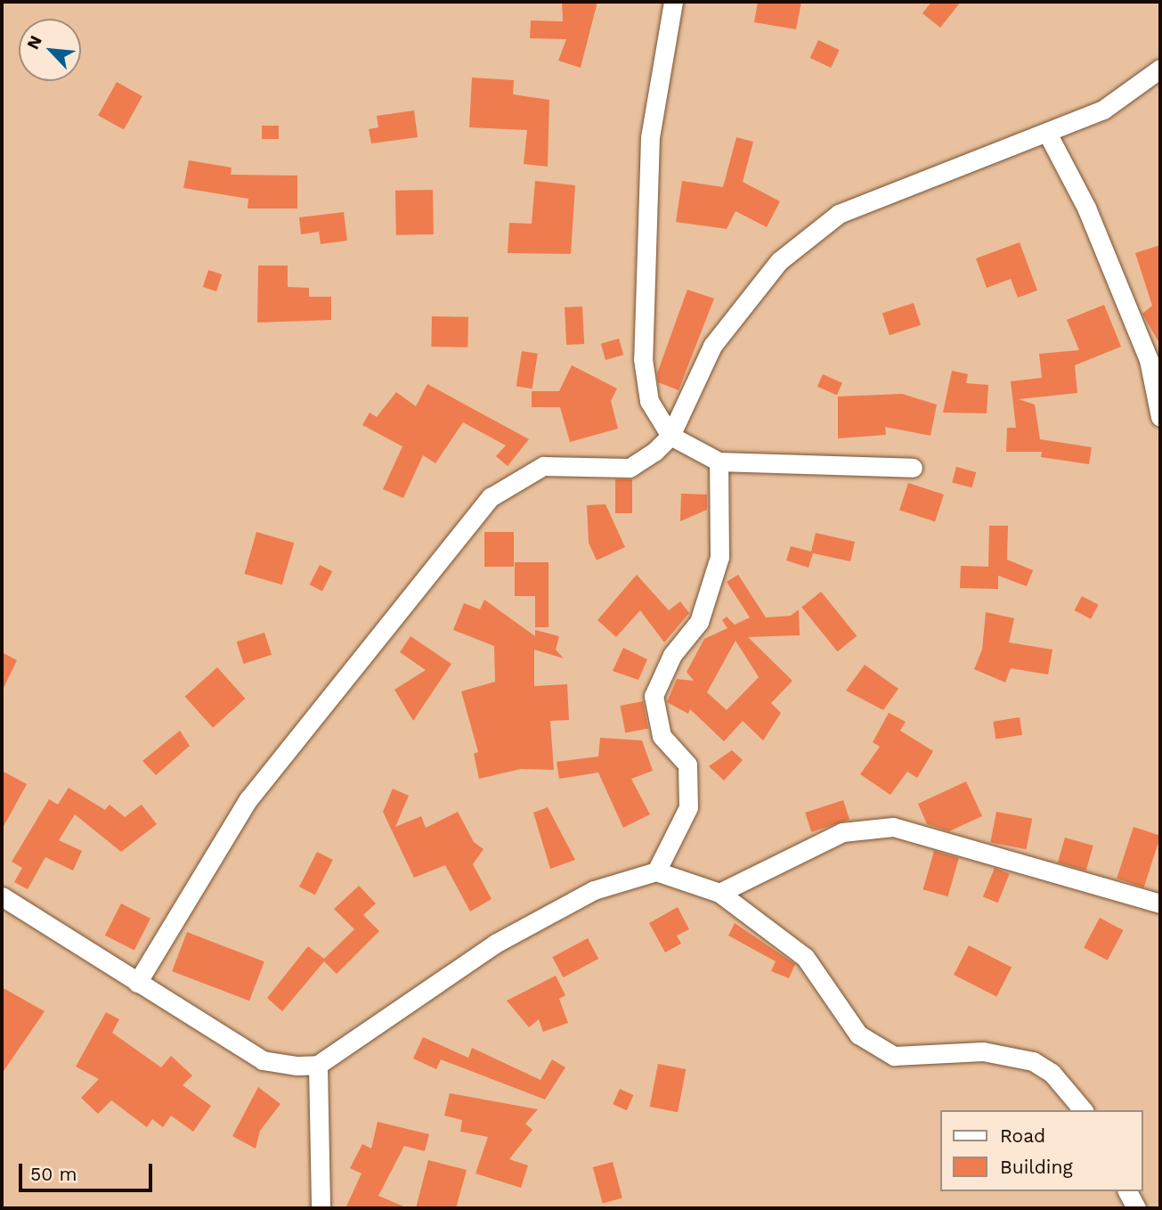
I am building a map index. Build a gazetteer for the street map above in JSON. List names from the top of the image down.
{
  "legend": ["Road", "Building"],
  "scale_bar": "50 m",
  "north": "top left"
}
